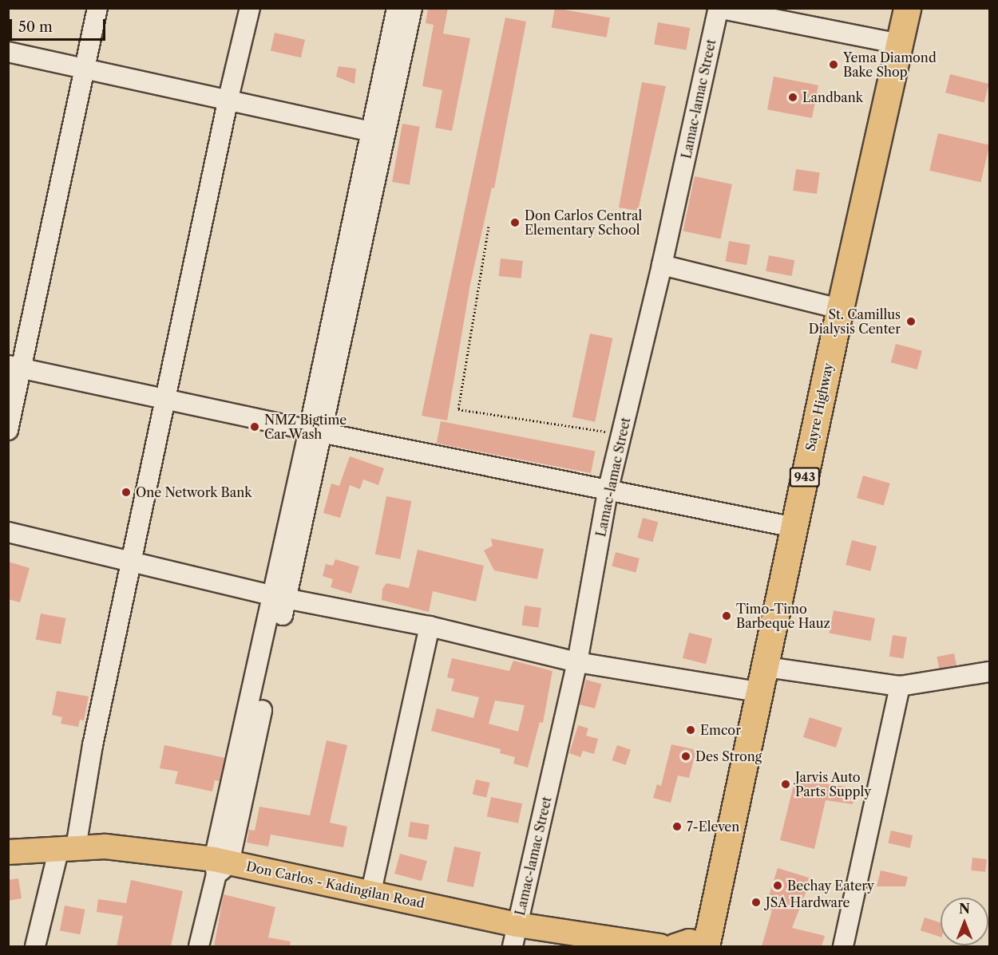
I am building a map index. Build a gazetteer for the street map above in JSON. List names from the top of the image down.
{
  "streets": {
    "highway": ["Sayre Highway", "943"],
    "main road": ["Don Carlos - Kadingilan Road"],
    "street": ["Lamac-lamac Street"]
  },
  "crossings": [
    ["Lamac-lamac Street", "Don Carlos - Kadingilan Road"]
  ],
  "places": [
    "Yema Diamond Bake Shop",
    "Landbank",
    "Don Carlos Central Elementary School",
    "St. Camillus Dialysis Center",
    "NMZ Bigtime Car Wash",
    "One Network Bank",
    "Timo-Timo Barbeque Hauz",
    "Emcor",
    "Des Strong",
    "Jarvis Auto Parts Supply",
    "7-Eleven",
    "Bechay Eatery",
    "JSA Hardware"
  ],
  "scale_bar": "50 m",
  "north": "top"
}
